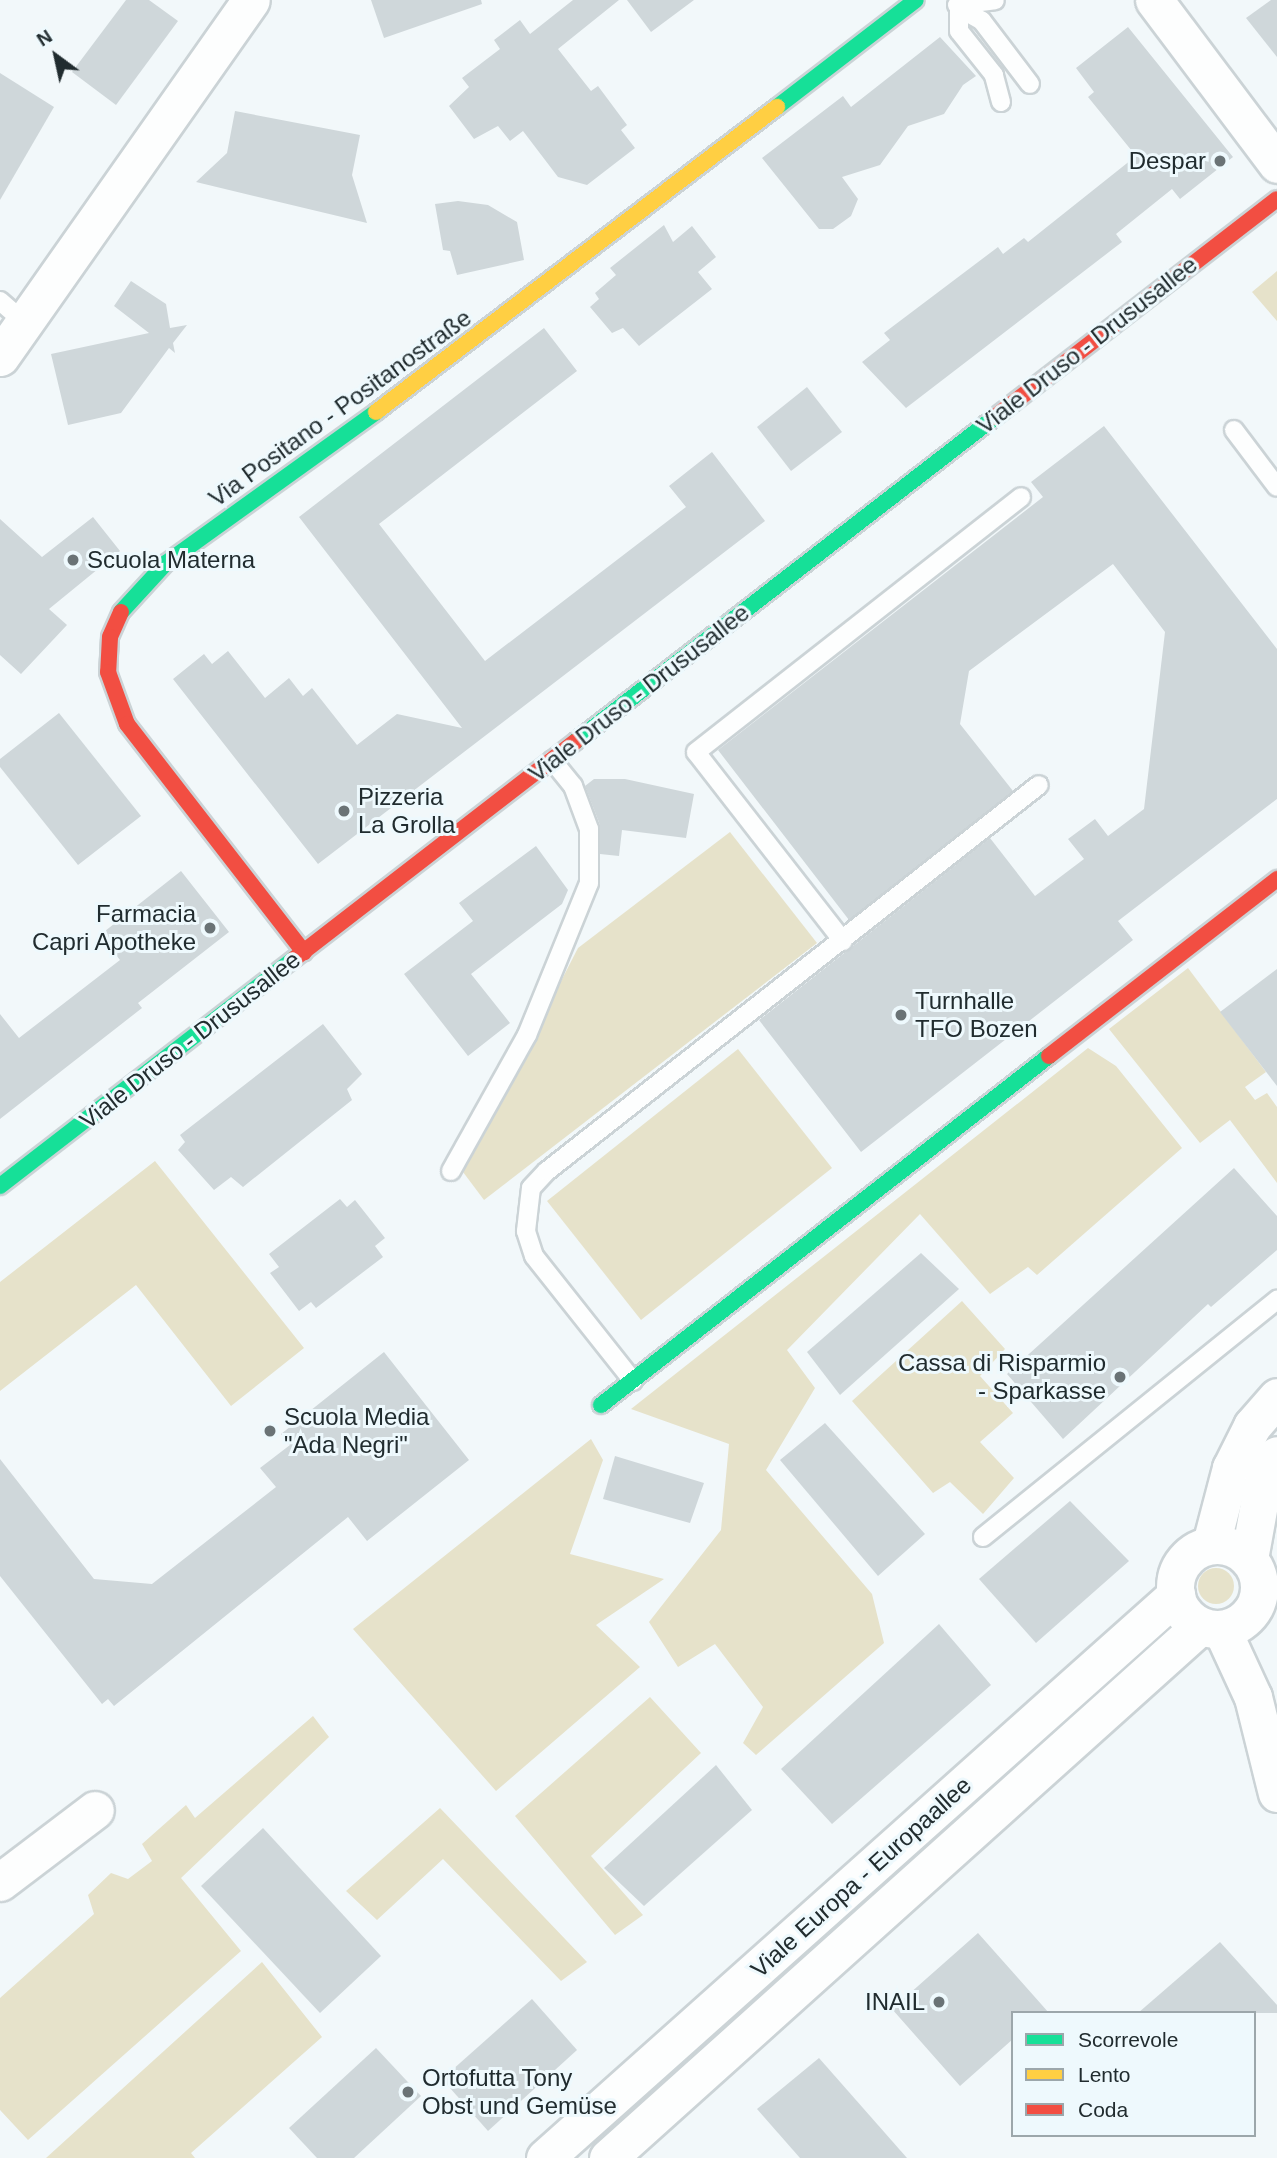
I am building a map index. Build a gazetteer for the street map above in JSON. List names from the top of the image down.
{
  "streets": {
    "street": ["Viale Druso - Drususallee", "Via Positano - Positanostraße", "Viale Europa - Europaallee"]
  },
  "crossings": [
    ["Viale Druso - Drususallee", "Via Positano - Positanostraße"]
  ],
  "places": [
    "Despar",
    "Scuola Materna",
    "Pizzeria La Grolla",
    "Farmacia Capri Apotheke",
    "Turnhalle TFO Bozen",
    "Cassa di Risparmio - Sparkasse",
    "Scuola Media \"Ada Negri\"",
    "INAIL",
    "Ortofutta Tony Obst und Gemüse"
  ],
  "legend": ["Scorrevole", "Lento", "Coda"],
  "north": "top left"
}
